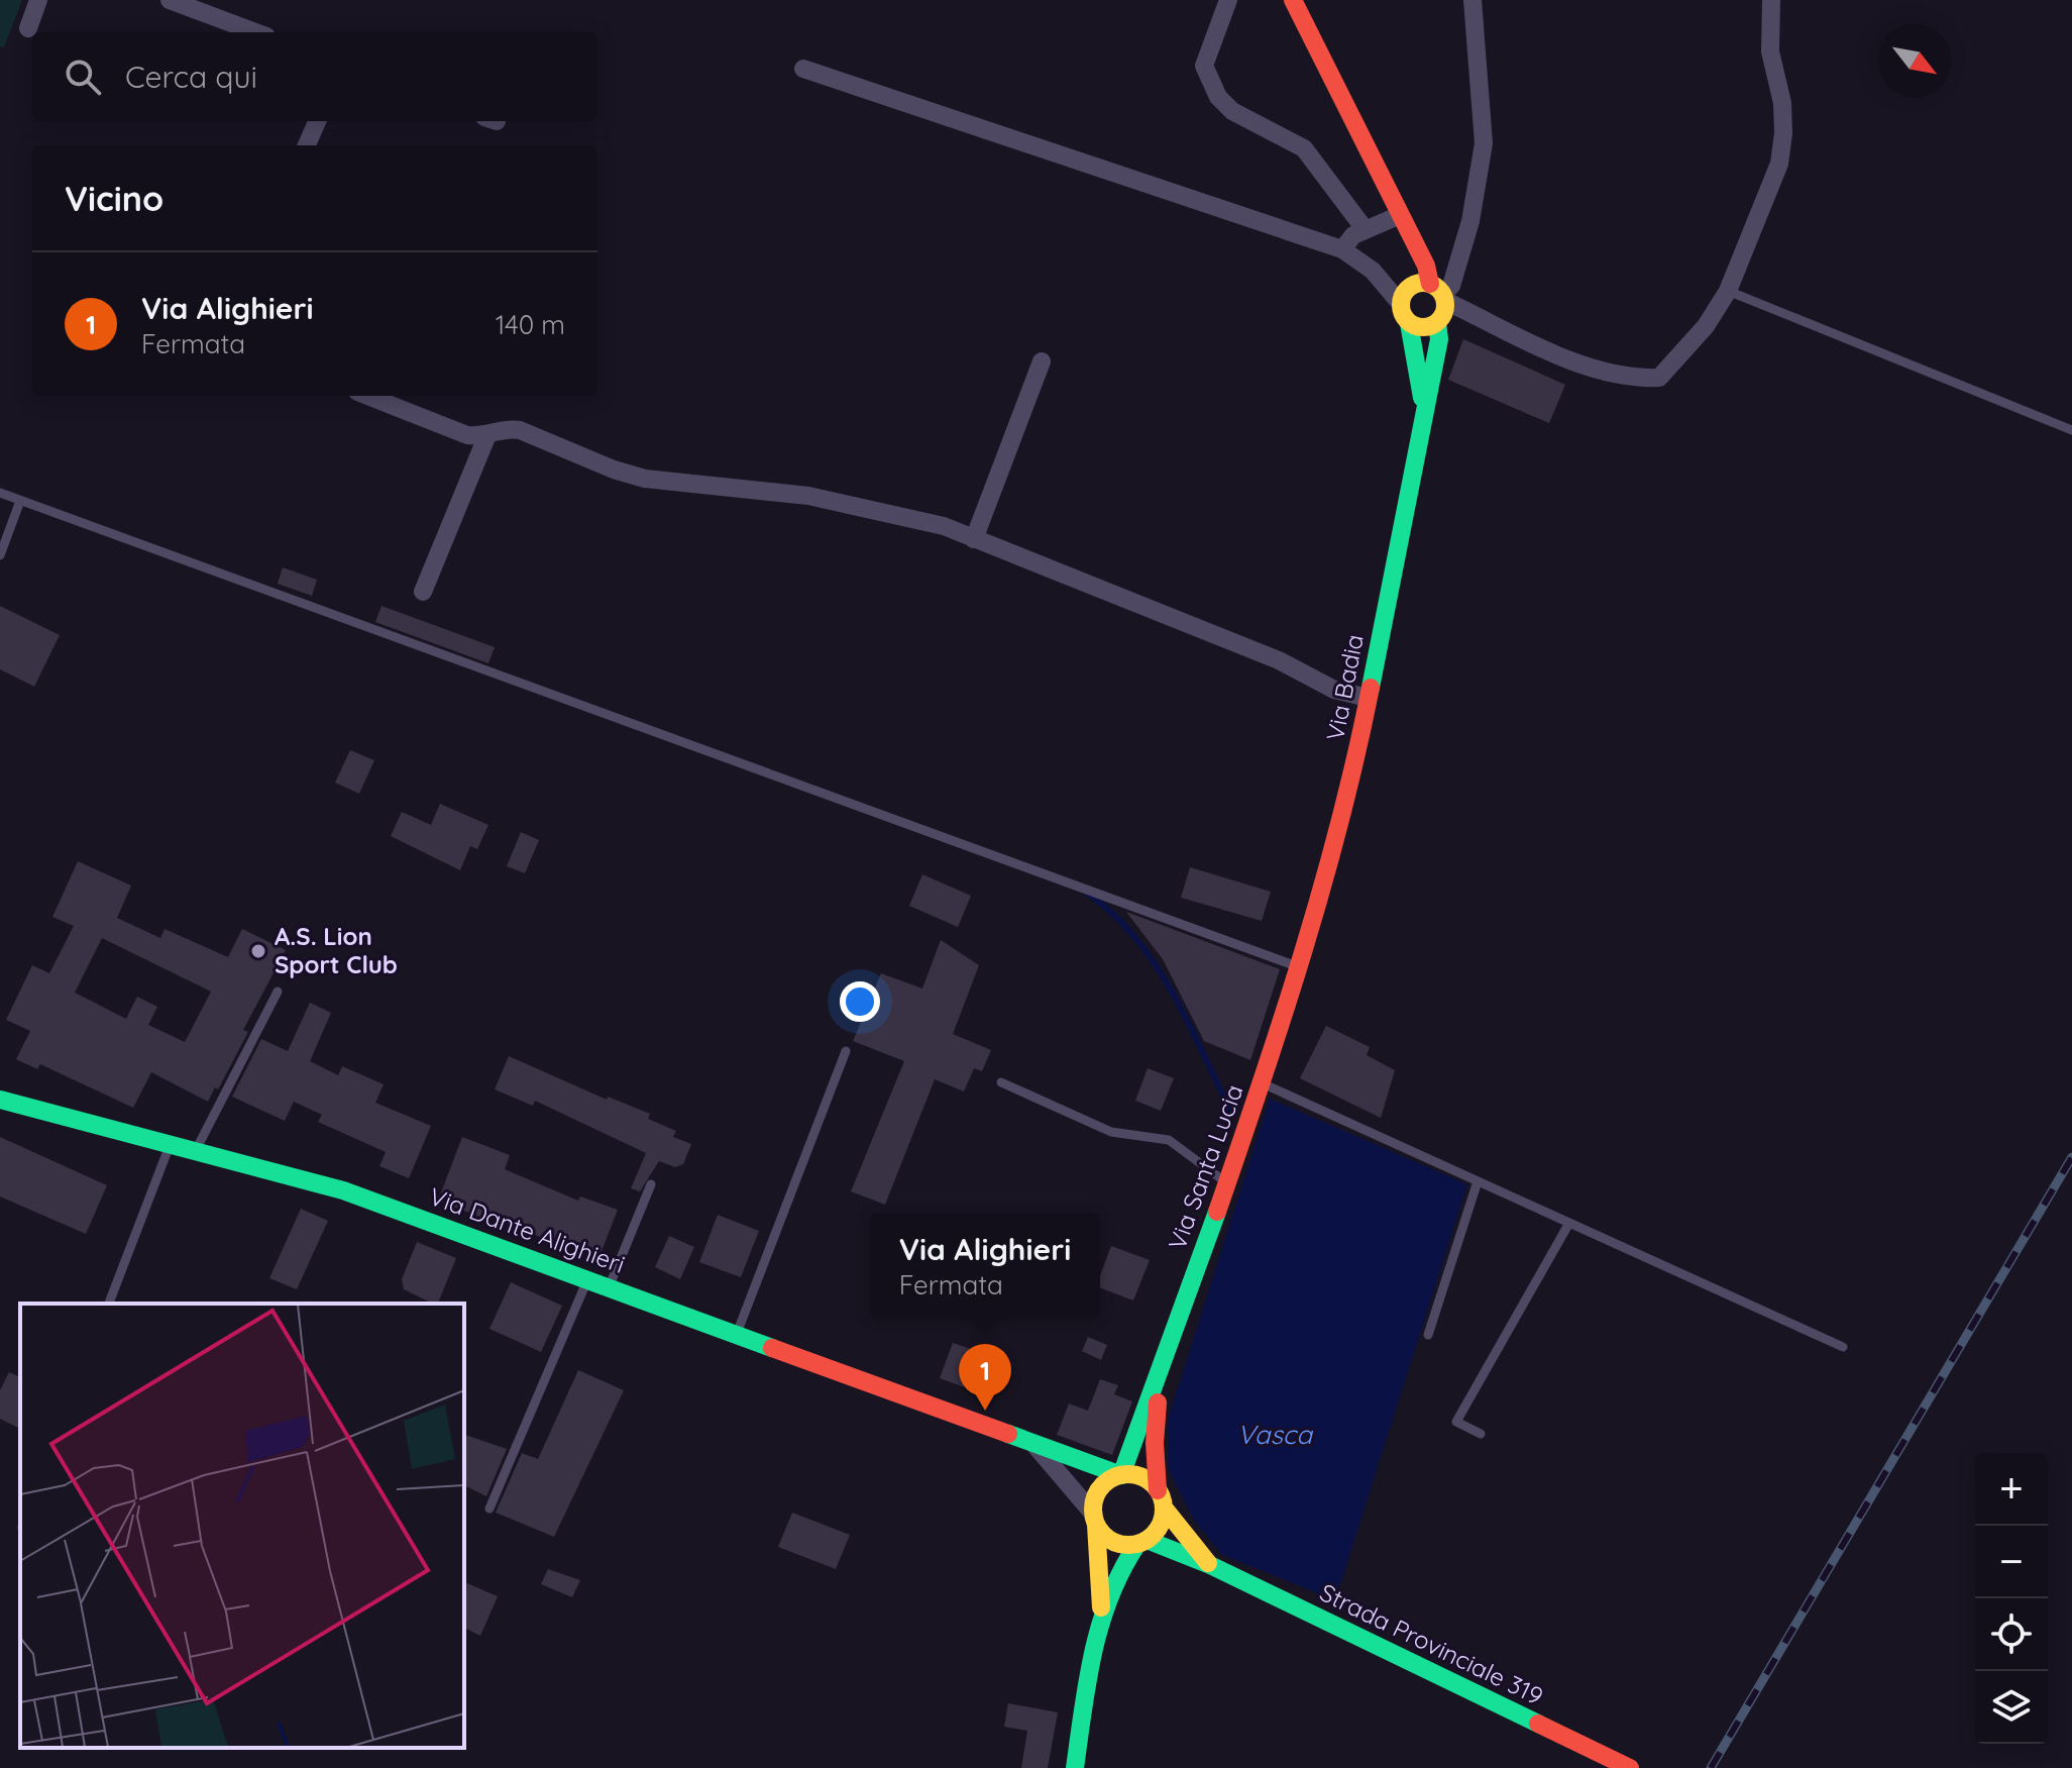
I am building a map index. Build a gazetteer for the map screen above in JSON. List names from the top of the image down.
{
  "streets": {
    "main road": [
      "Via Badia",
      "Via Santa Lucia",
      "Via Dante Alighieri",
      "Strada Provinciale 319"
    ]
  },
  "crossings": [
    ["Via Badia", "Via Santa Lucia"],
    ["Via Santa Lucia", "Via Dante Alighieri"],
    ["Via Santa Lucia", "Strada Provinciale 319"],
    ["Via Dante Alighieri", "Strada Provinciale 319"]
  ],
  "water": ["Vasca"],
  "places": ["A.S. Lion Sport Club"],
  "north": "bottom right",
  "page": {
    "search": "Cerca qui",
    "heading": "Vicino",
    "list": [
      {
        "mark": "1",
        "name": "Via Alighieri",
        "note": "Fermata",
        "value": "140 m"
      }
    ],
    "popup": ["Via Alighieri", "Fermata"],
    "pins": "1",
    "map_buttons": ["+", "−"]
  }
}
